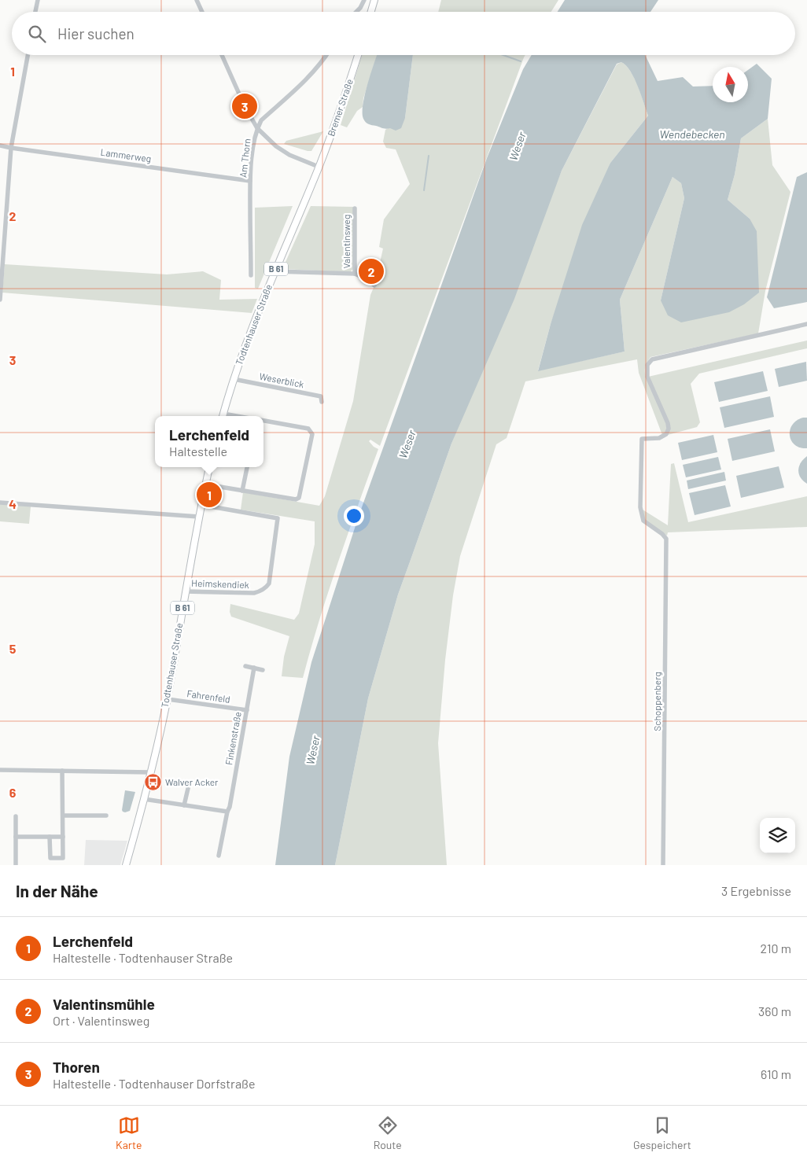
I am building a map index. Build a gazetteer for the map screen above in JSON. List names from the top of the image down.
{
  "streets": {
    "main road": ["Bremer Straße", "B 61", "Todtenhauser Straße"],
    "street": [
      "Lammerweg",
      "Am Thorn",
      "Valentinsweg",
      "Weserblick",
      "Heimskendiek",
      "Fahrenfeld",
      "Schoppenberg",
      "Finkenstraße"
    ]
  },
  "crossings": [
    ["Bremer Straße", "Todtenhauser Straße"],
    ["Lammerweg", "Am Thorn"],
    ["Valentinsweg", "Todtenhauser Straße"],
    ["Todtenhauser Straße", "Weserblick"],
    ["Todtenhauser Straße", "Heimskendiek"],
    ["Todtenhauser Straße", "Fahrenfeld"],
    ["Fahrenfeld", "Finkenstraße"]
  ],
  "water": ["Wendebecken", "Weser"],
  "places": {
    "bus stop": ["Walver Acker"]
  },
  "north": "top",
  "page": {
    "search": "Hier suchen",
    "pins": ["3", "2", "1"],
    "popup": ["Lerchenfeld", "Haltestelle"],
    "heading": ["In der Nähe", "3 Ergebnisse"],
    "list": [
      {
        "mark": "1",
        "name": "Lerchenfeld",
        "note": "Haltestelle · Todtenhauser Straße",
        "value": "210 m"
      },
      {
        "mark": "2",
        "name": "Valentinsmühle",
        "note": "Ort · Valentinsweg",
        "value": "360 m"
      },
      {
        "mark": "3",
        "name": "Thoren",
        "note": "Haltestelle · Todtenhauser Dorfstraße",
        "value": "610 m"
      }
    ],
    "nav": ["Karte", "Route", "Gespeichert"]
  },
  "grid": {
    "rows": [
      "1",
      "2",
      "3",
      "4",
      "5",
      "6"
    ]
  }
}
